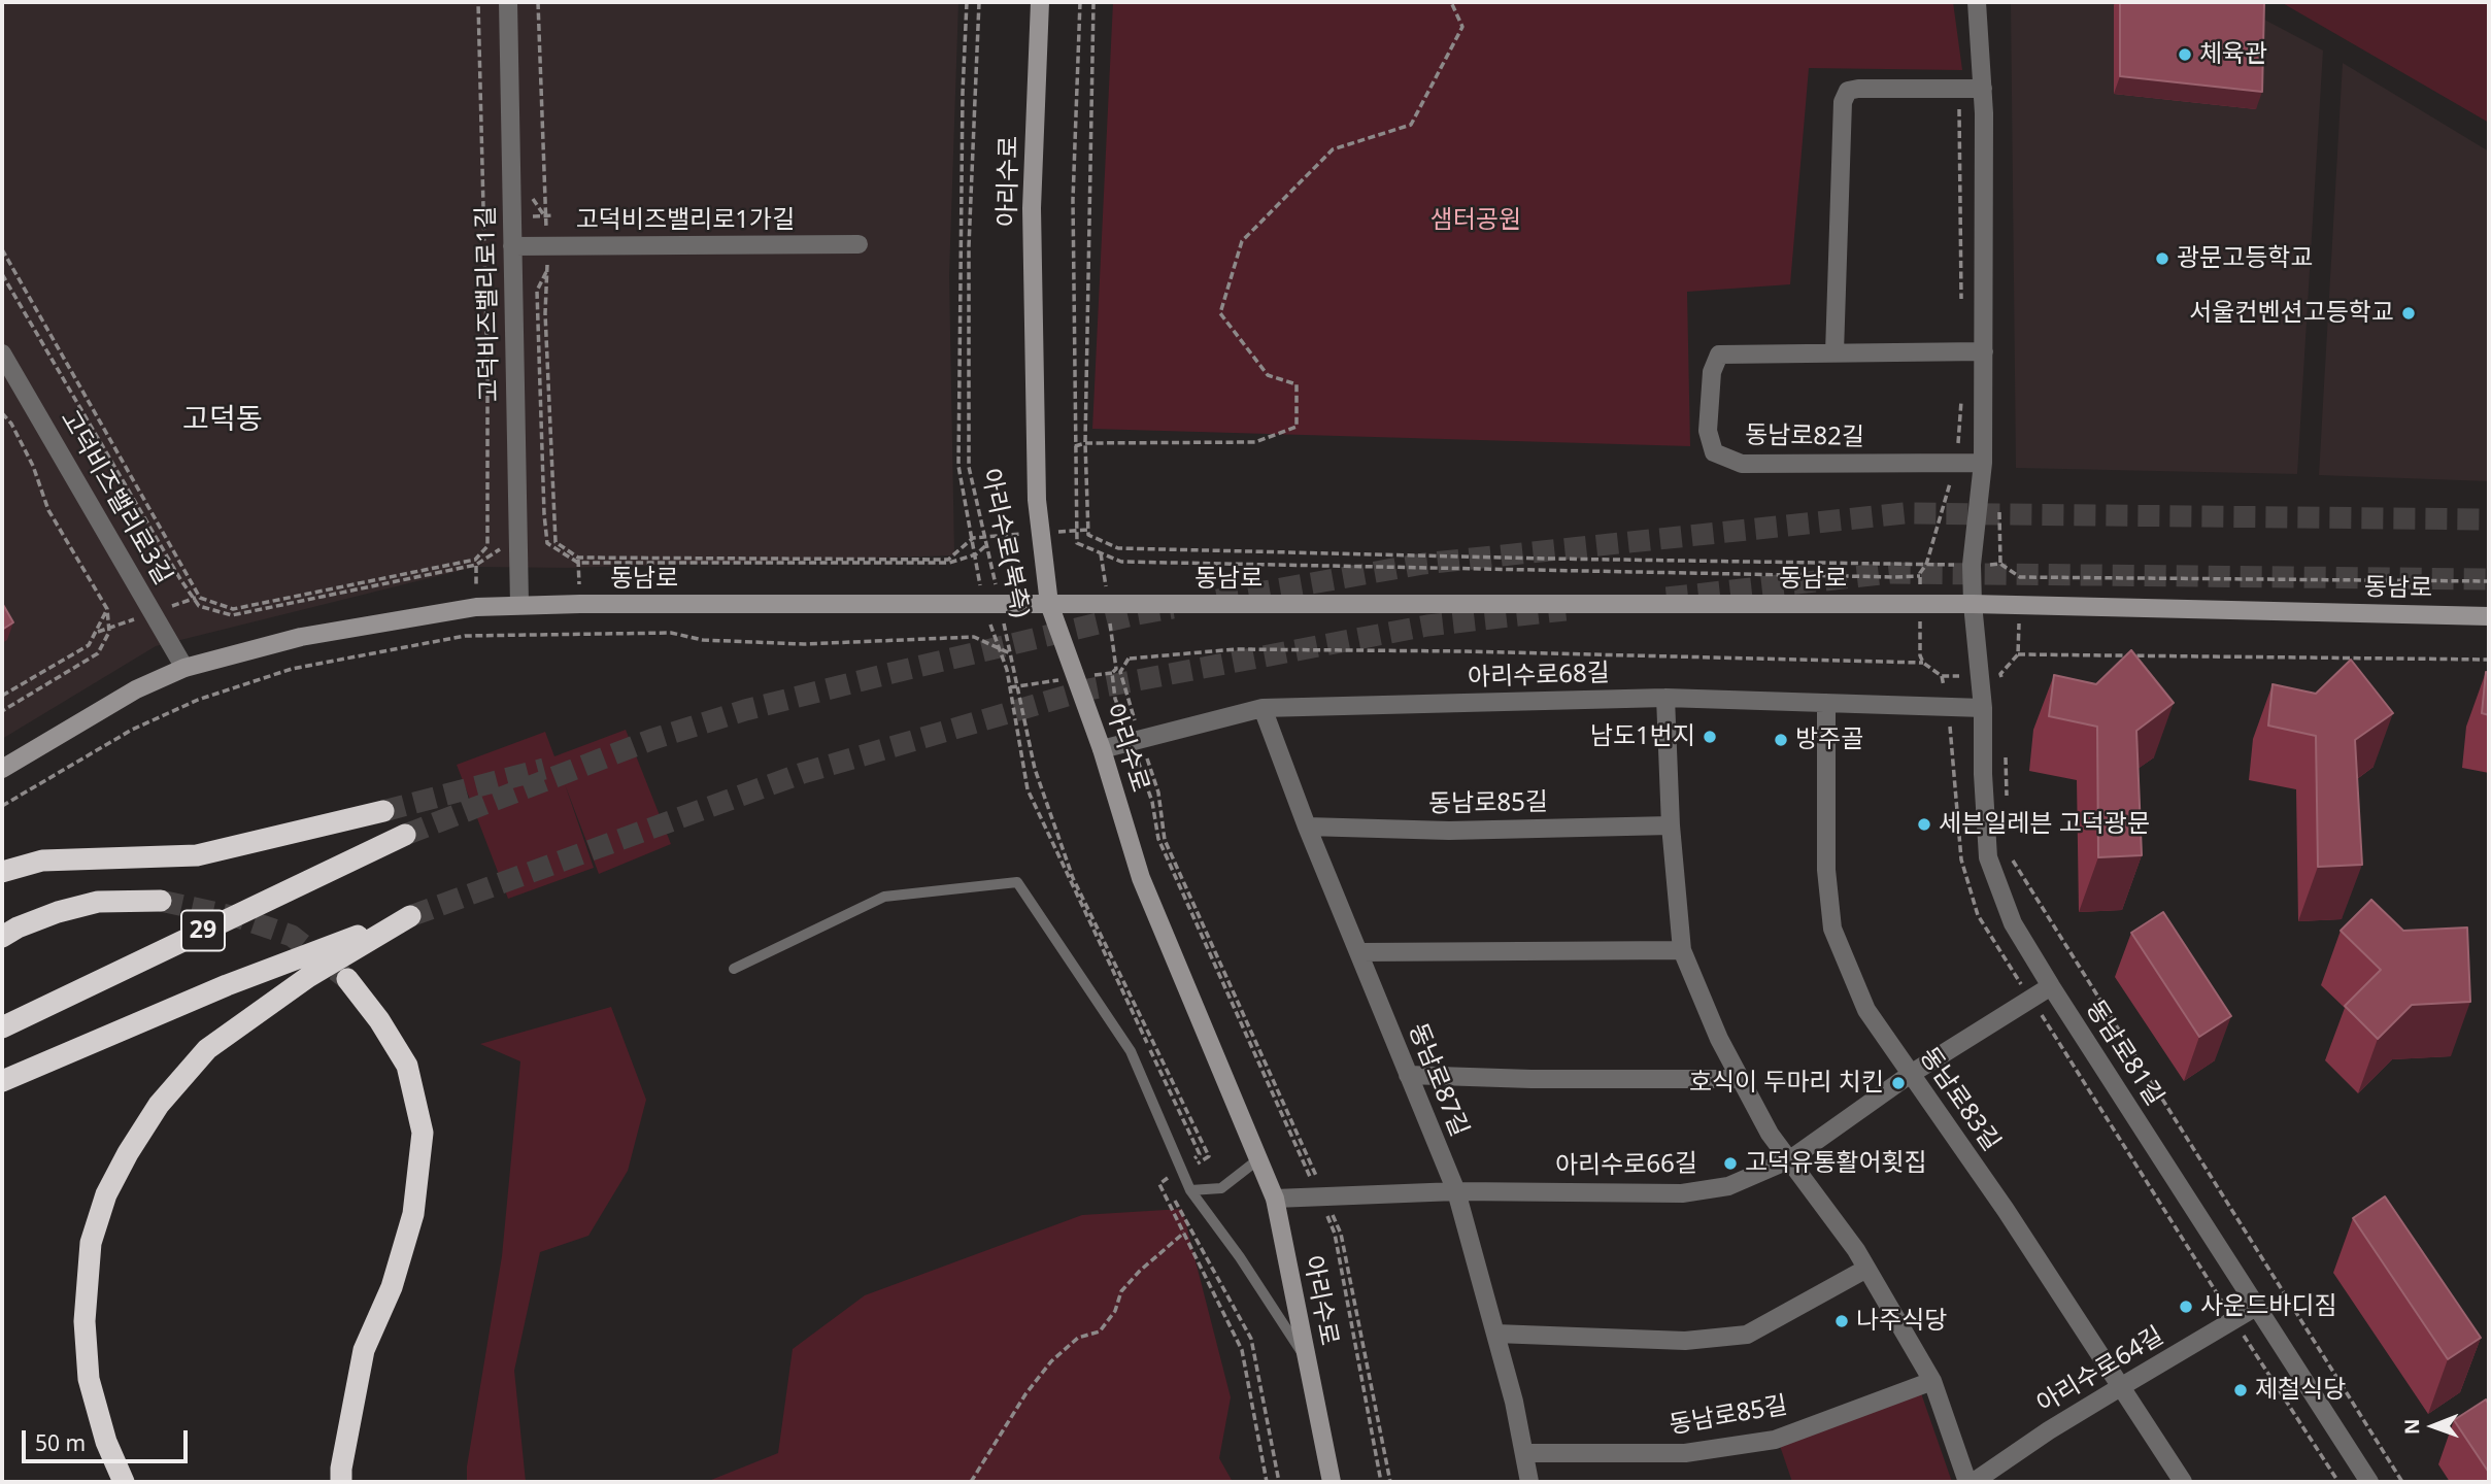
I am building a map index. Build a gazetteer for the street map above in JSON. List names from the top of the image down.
{
  "streets": {
    "highway": ["29"],
    "main road": ["아리수로", "동남로"],
    "street": [
      "고덕비즈밸리로1가길",
      "고덕비즈밸리로1길",
      "동남로82길",
      "고덕비즈밸리로3길",
      "아리수로68길",
      "동남로85길",
      "동남로81길",
      "동남로87길",
      "동남로83길",
      "아리수로66길",
      "아리수로64길"
    ],
    "path": ["아리수로(북측)"]
  },
  "crossings": [
    ["아리수로", "동남로"],
    ["아리수로", "아리수로68길"],
    ["아리수로", "아리수로66길"],
    ["고덕비즈밸리로1가길", "고덕비즈밸리로1길"],
    ["고덕비즈밸리로1길", "동남로"],
    ["고덕비즈밸리로3길", "동남로"],
    ["아리수로(북측)", "동남로"],
    ["동남로", "동남로81길"],
    ["아리수로68길", "동남로81길"],
    ["아리수로68길", "동남로87길"],
    ["아리수로68길", "동남로83길"],
    ["동남로85길", "동남로87길"],
    ["동남로81길", "아리수로66길"],
    ["동남로81길", "아리수로64길"],
    ["동남로87길", "아리수로66길"],
    ["동남로83길", "아리수로66길"],
    ["동남로83길", "아리수로64길"]
  ],
  "districts": ["고덕동"],
  "parks": ["샘터공원"],
  "places": [
    "체육관",
    "광문고등학교",
    "서울컨벤션고등학교",
    "남도1번지",
    "방주골",
    "세븐일레븐 고덕광문",
    "호식이 두마리 치킨",
    "고덕유통활어횟집",
    "사운드바디짐",
    "나주식당",
    "제철식당"
  ],
  "scale_bar": "50 m",
  "north": "left"
}
